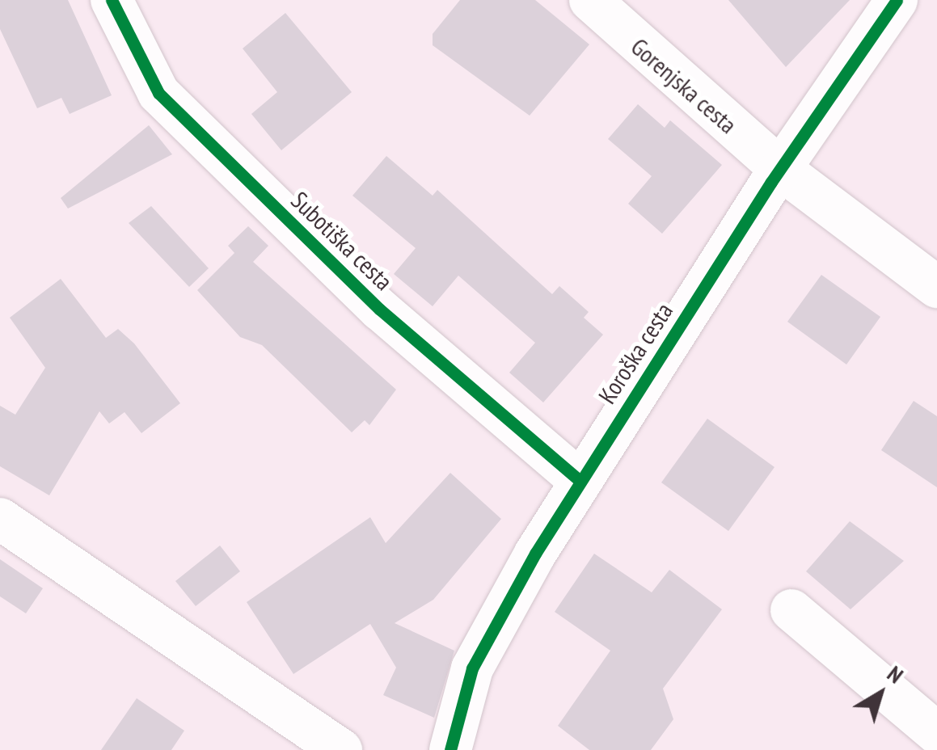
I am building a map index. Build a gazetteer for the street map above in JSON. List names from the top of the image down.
{
  "streets": {
    "street": ["Gorenjska cesta", "Subotiška cesta", "Koroška cesta"]
  },
  "crossings": [
    ["Gorenjska cesta", "Koroška cesta"],
    ["Subotiška cesta", "Koroška cesta"]
  ],
  "north": "top right"
}
